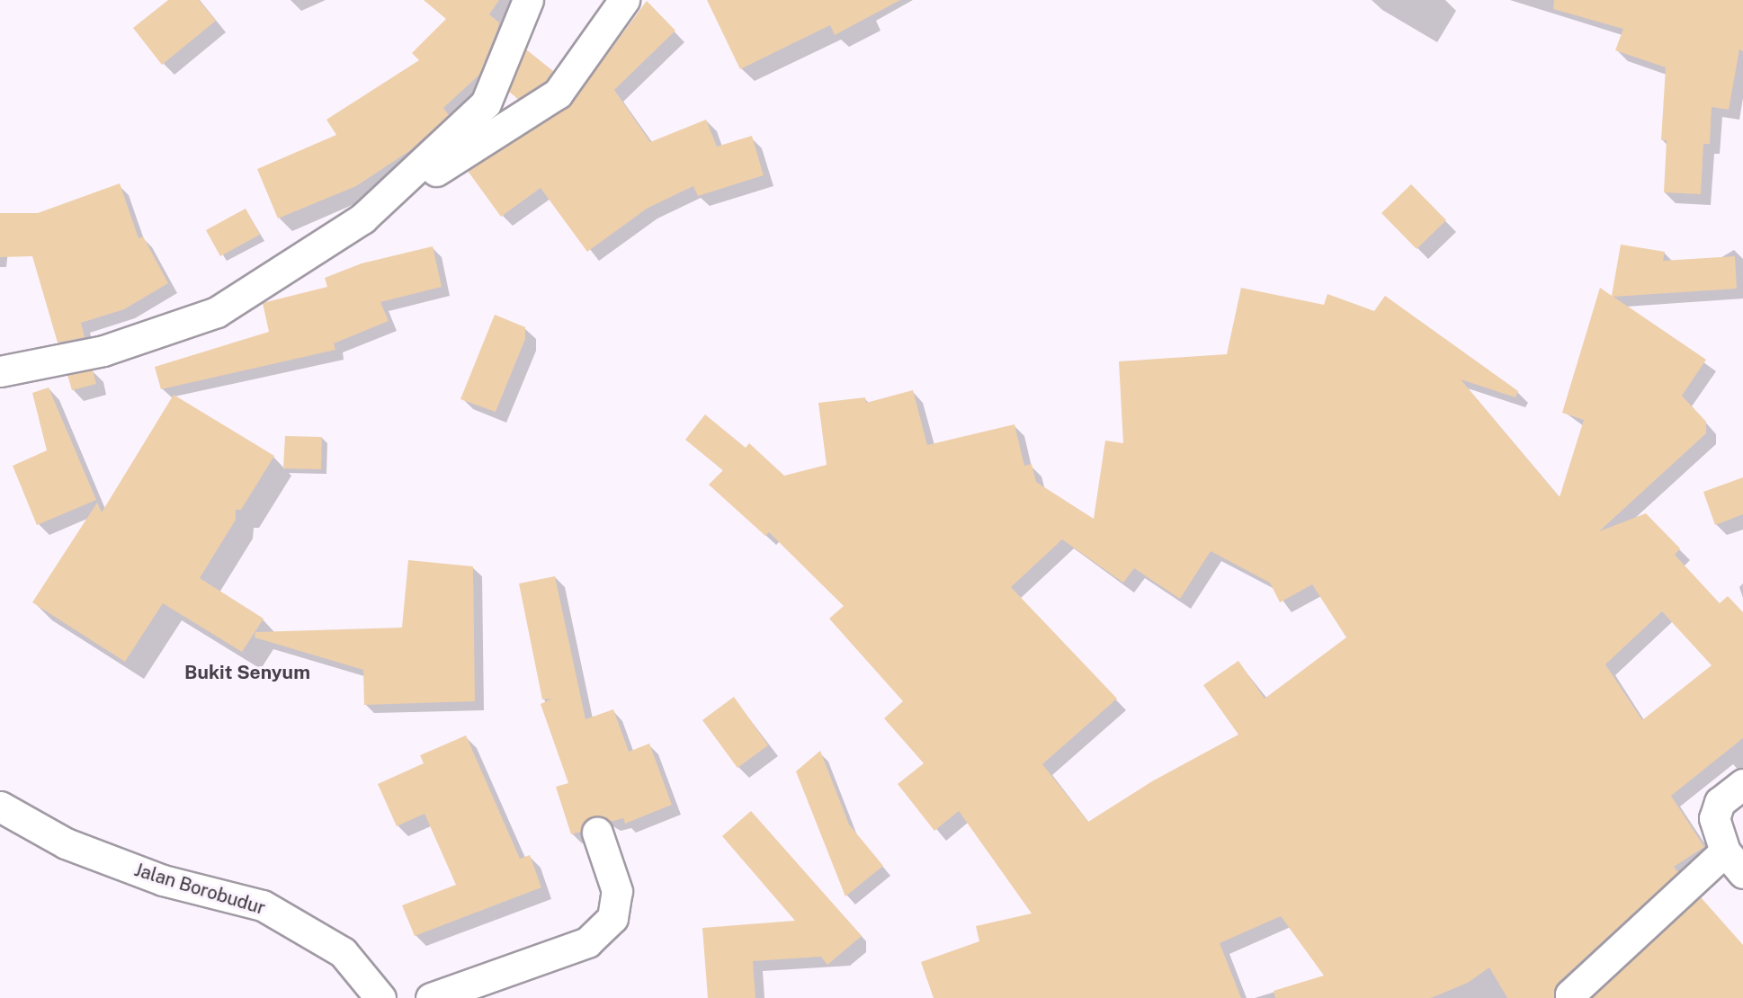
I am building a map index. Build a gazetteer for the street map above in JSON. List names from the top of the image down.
{
  "streets": {
    "street": ["Jalan Borobudur"]
  },
  "districts": ["Bukit Senyum"]
}
